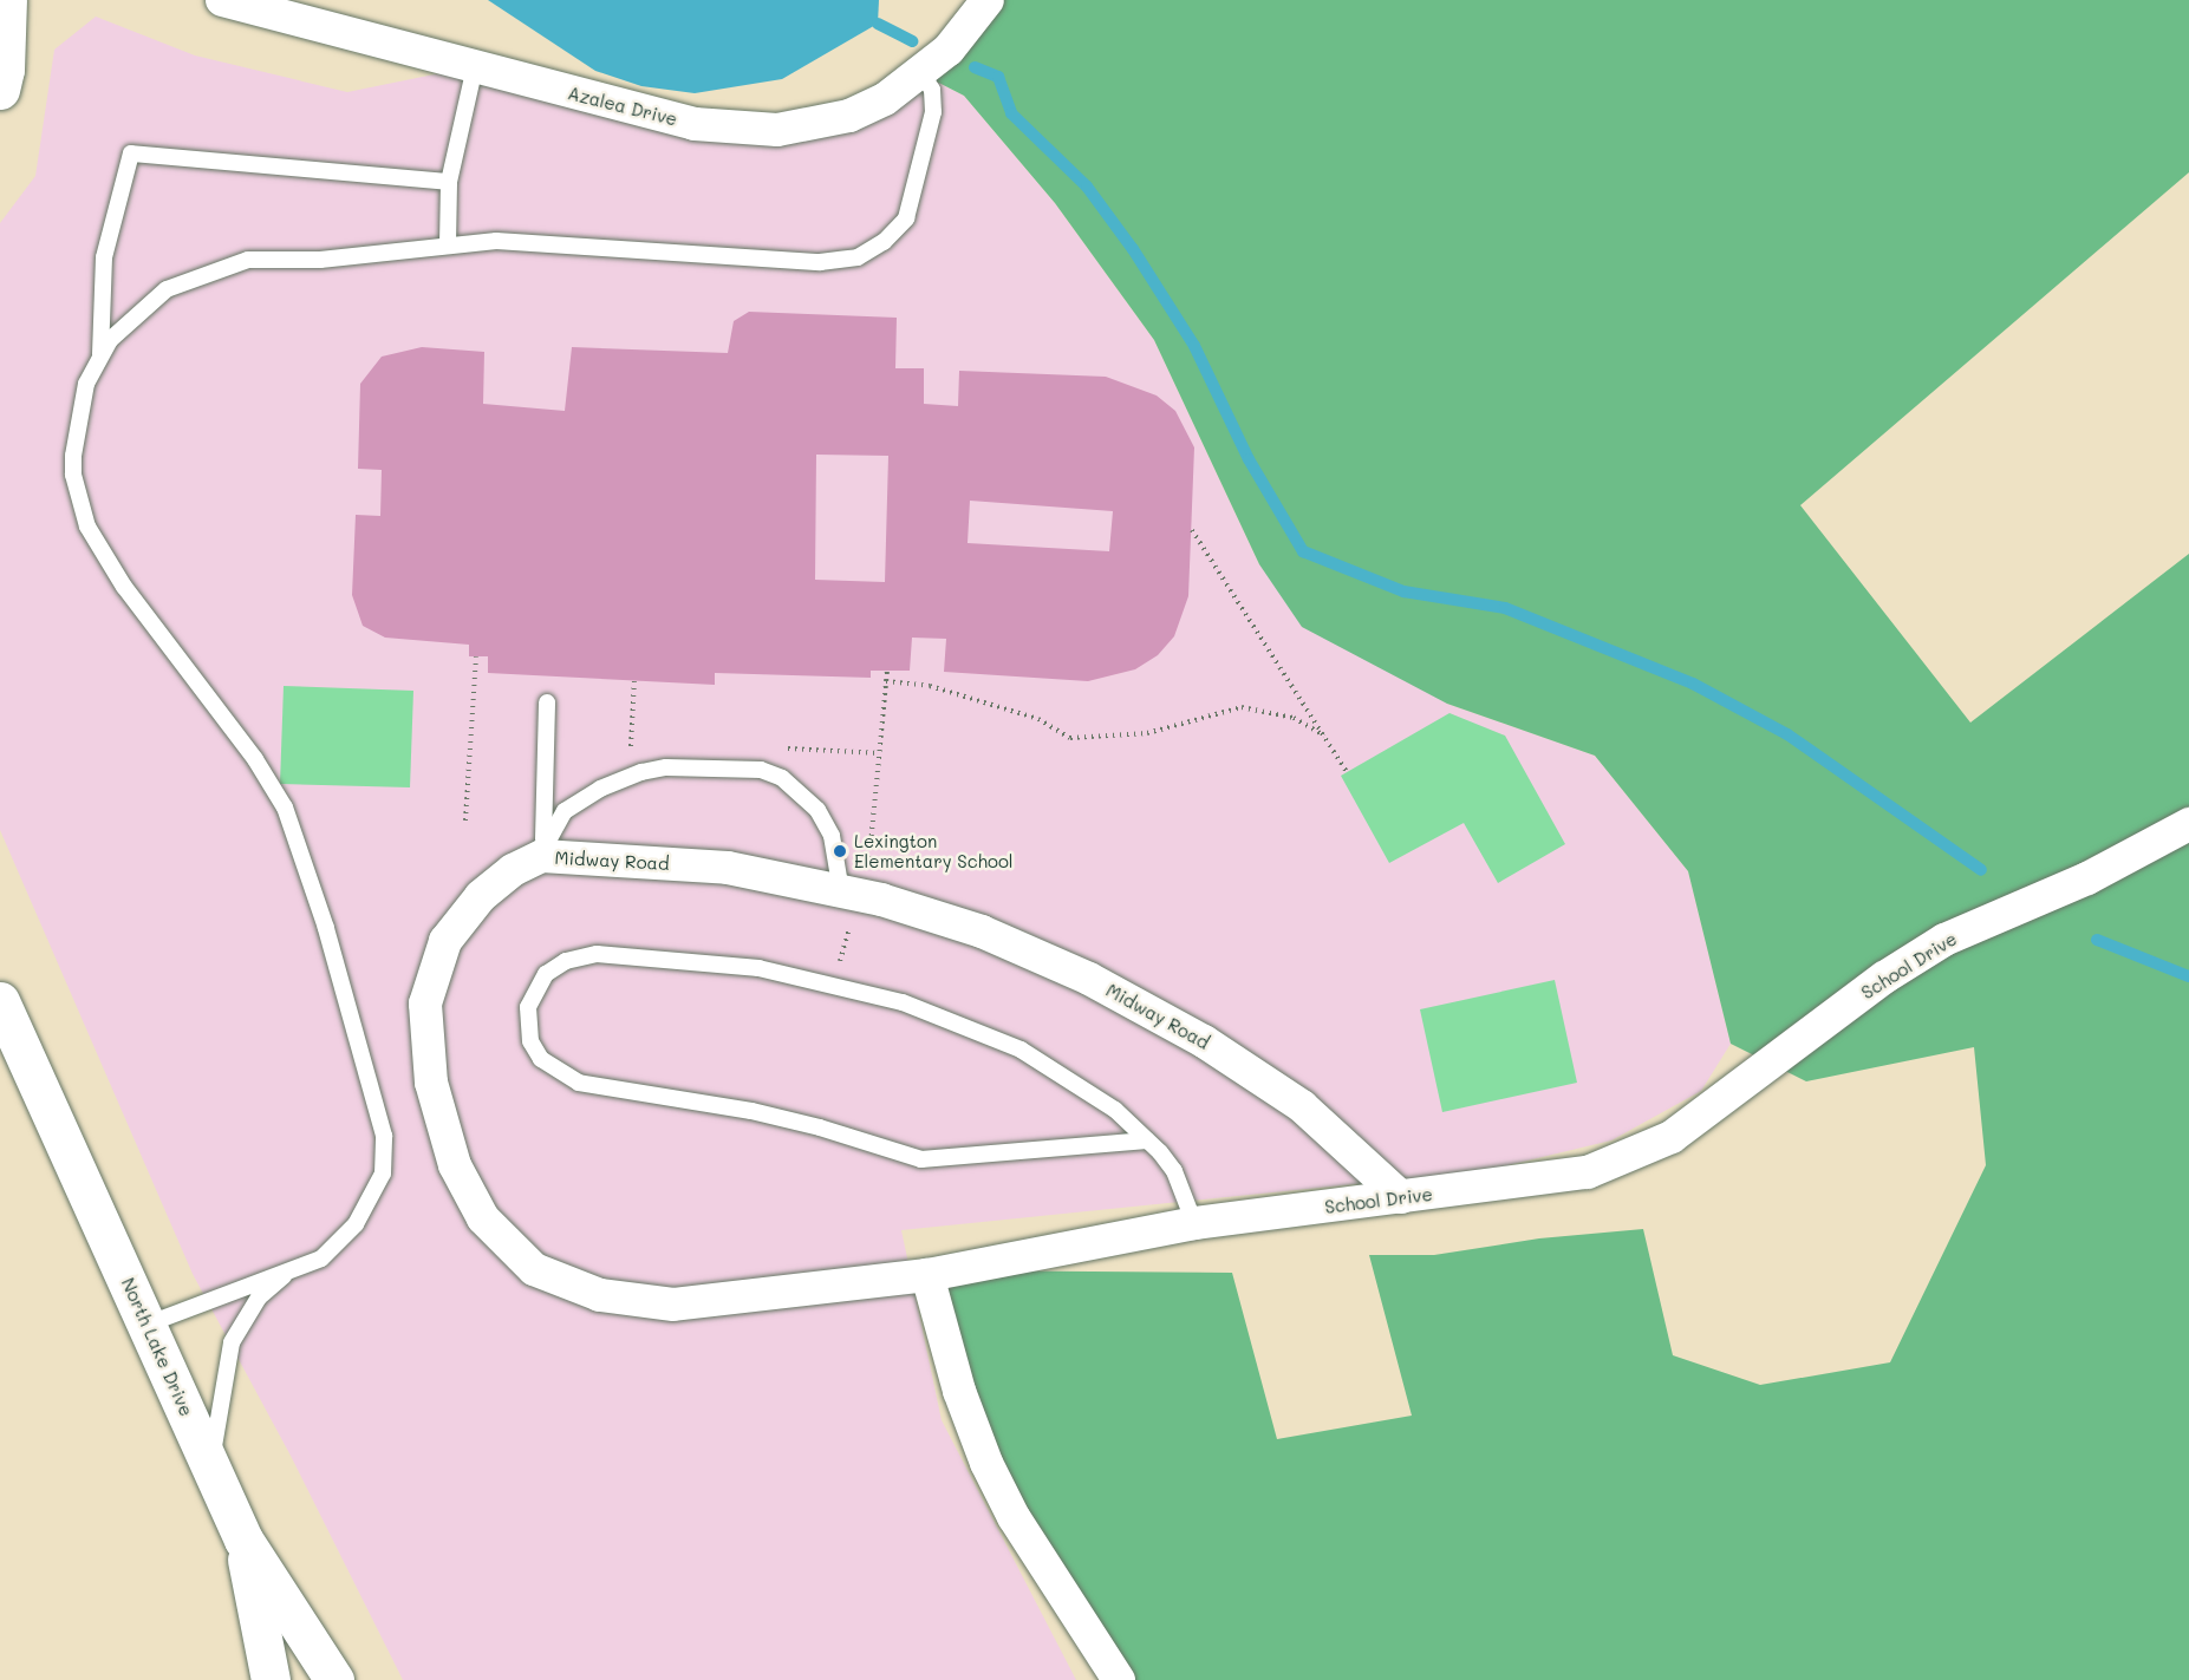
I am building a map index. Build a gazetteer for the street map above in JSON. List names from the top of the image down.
{
  "streets": {
    "main road": ["North Lake Drive"],
    "street": ["Azalea Drive", "Midway Road", "School Drive"]
  },
  "crossings": [
    ["Midway Road", "School Drive"]
  ],
  "places": ["Lexington Elementary School"]
}
